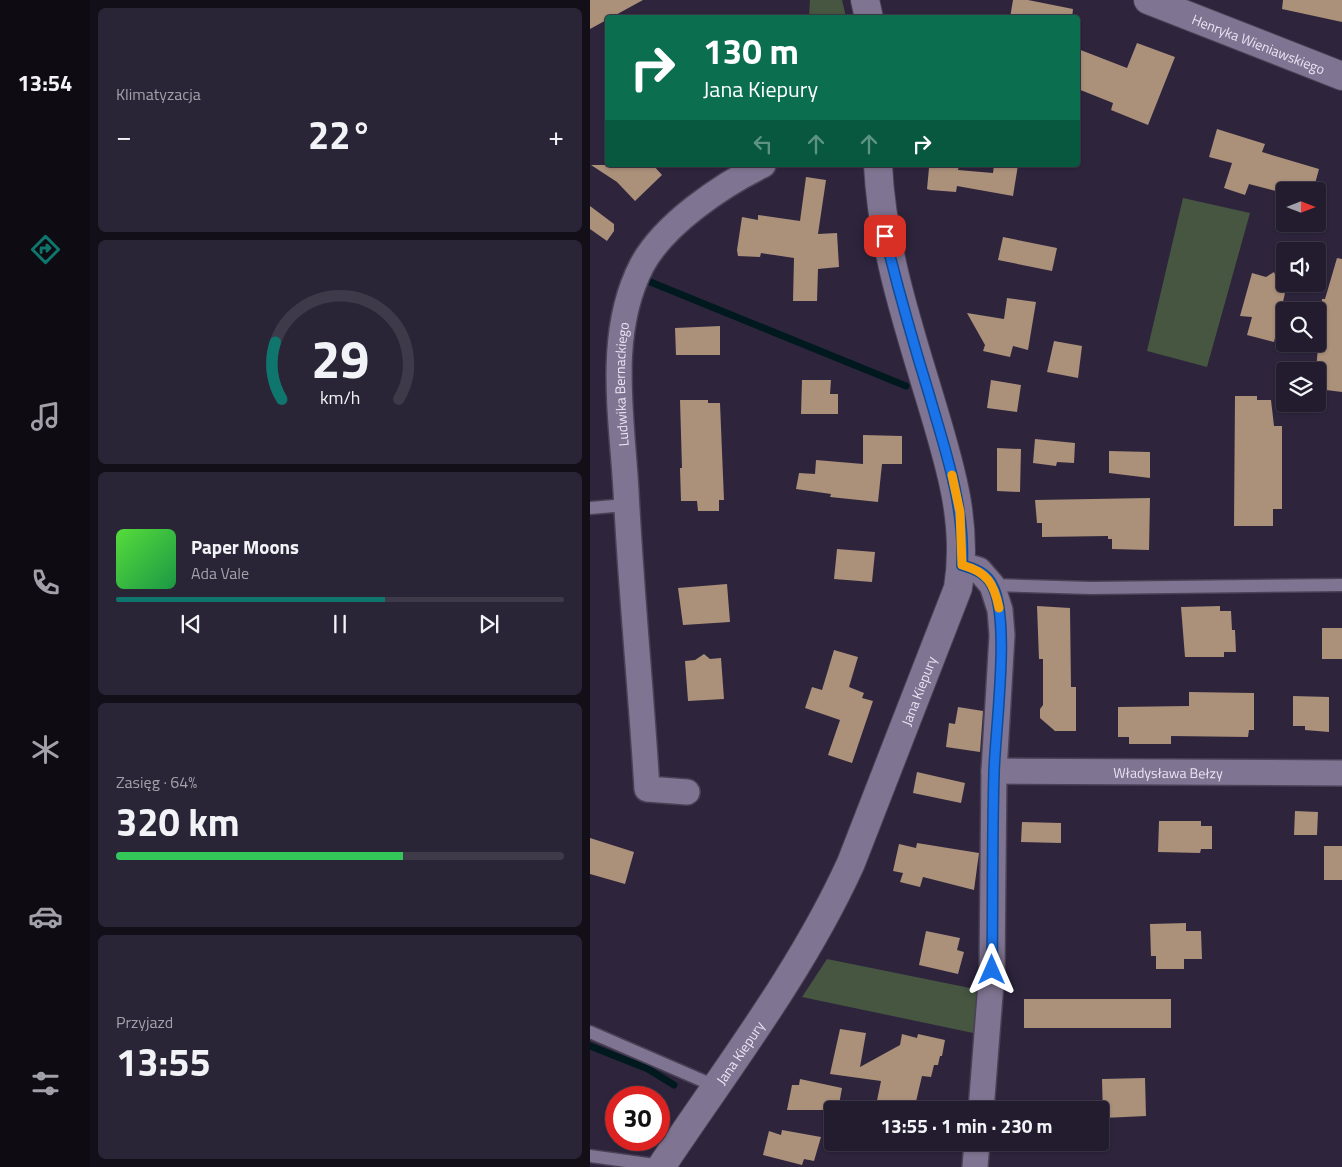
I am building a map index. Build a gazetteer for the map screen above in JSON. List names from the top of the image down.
{
  "streets": {
    "street": [
      "Henryka Wieniawskiego",
      "Ludwika Bernackiego",
      "Jana Kiepury",
      "Władysława Bełzy"
    ]
  },
  "north": "right",
  "page": {
    "tabs": "13:54",
    "tile": [
      "Klimatyzacja",
      ["Zasięg · 64%", "320 km"],
      ["Przyjazd", "13:55"]
    ],
    "turn": ["130 m", "Jana Kiepury"],
    "heat": ["−", "22°", "+"],
    "song": ["Paper Moons", "Ada Vale"],
    "limit": "30",
    "trip": "13:55 · 1 min · 230 m",
    "gauge": ["29", "km/h"]
  }
}
